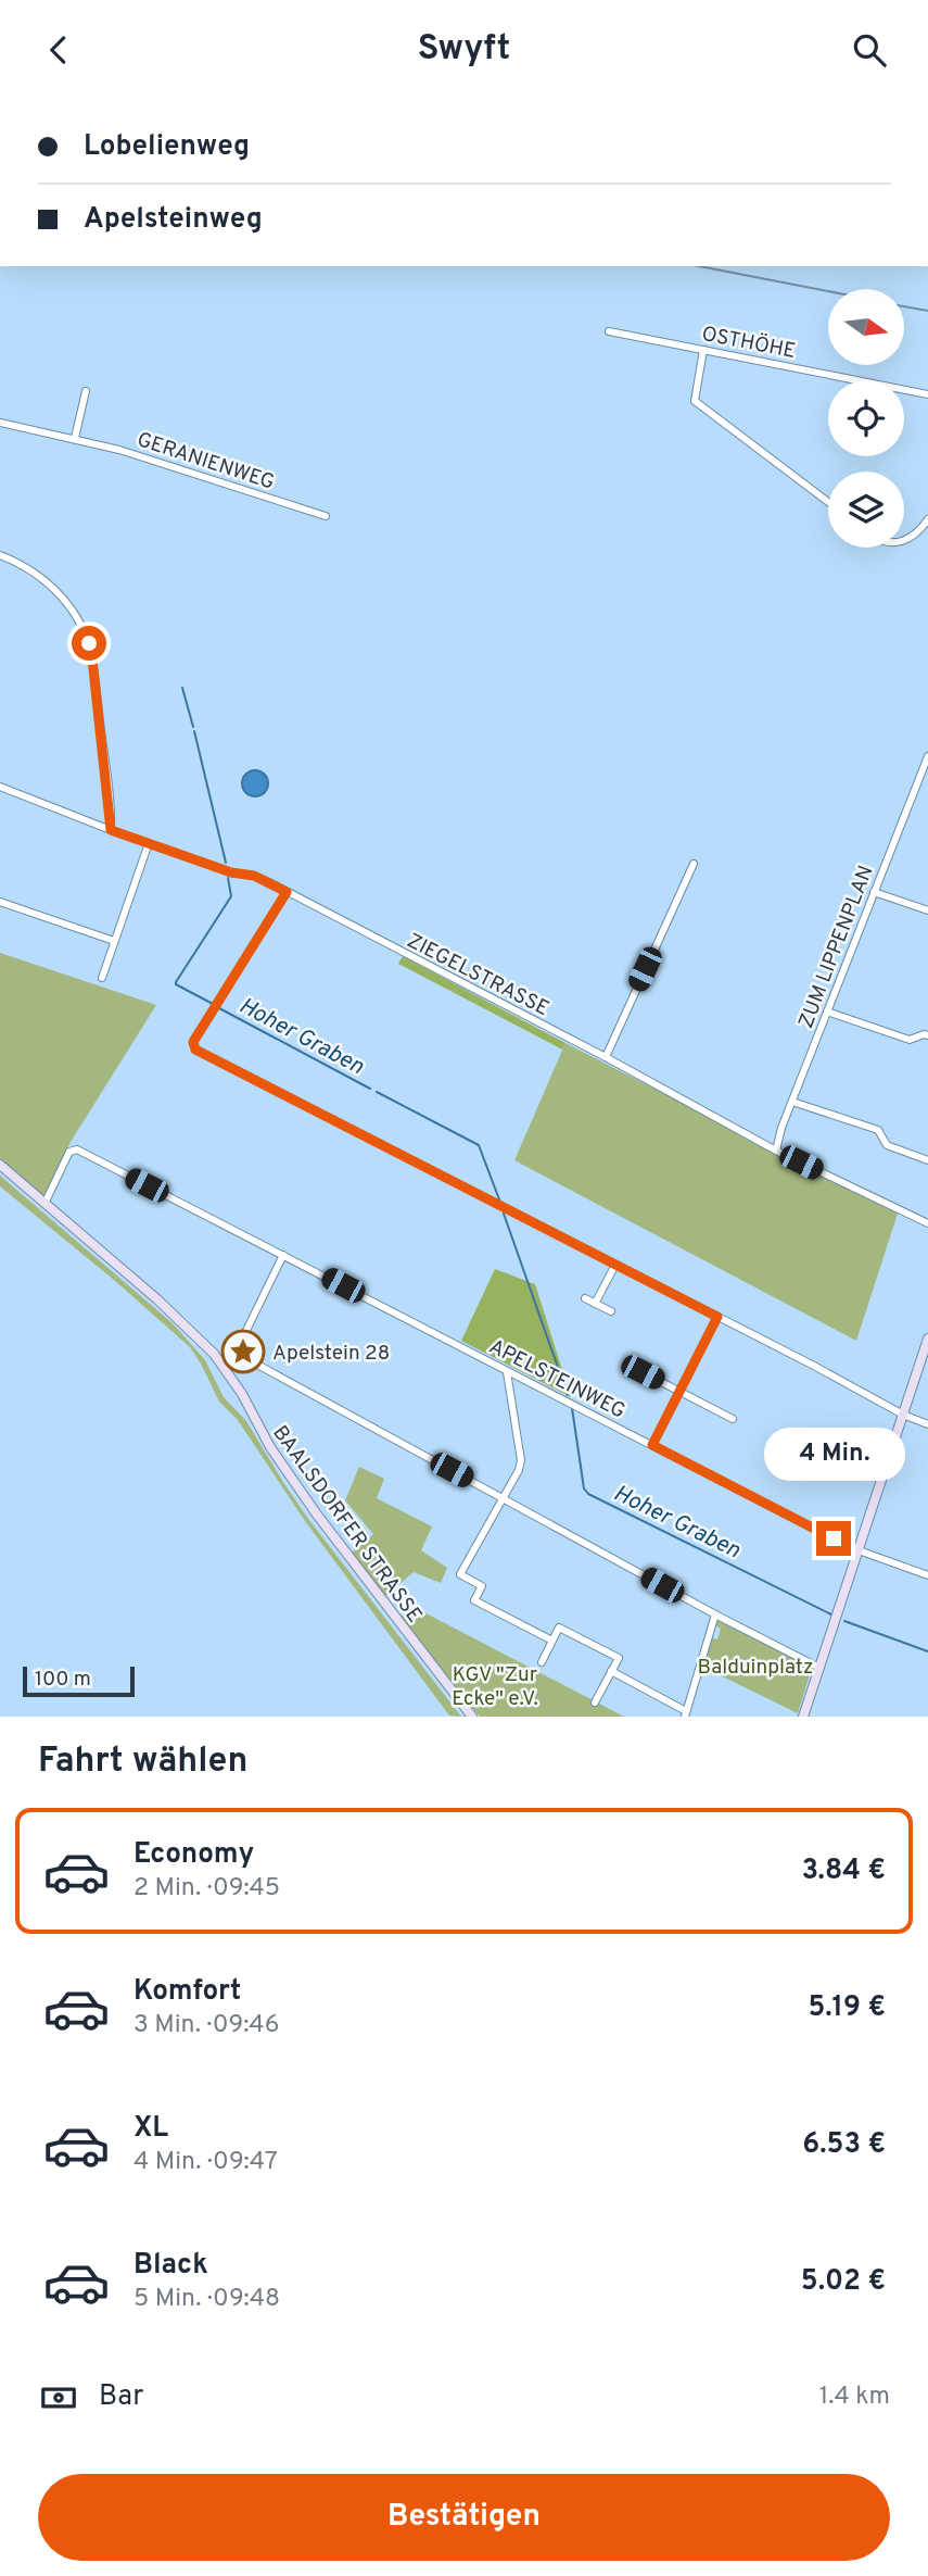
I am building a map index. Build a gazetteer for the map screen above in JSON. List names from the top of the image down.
{
  "streets": {
    "main road": ["BAALSDORFER STRASSE"],
    "street": [
      "OSTHÖHE",
      "GERANIENWEG",
      "ZUM LIPPENPLAN",
      "ZIEGELSTRASSE",
      "APELSTEINWEG"
    ]
  },
  "crossings": [
    ["ZUM LIPPENPLAN", "ZIEGELSTRASSE"],
    ["APELSTEINWEG", "BAALSDORFER STRASSE"]
  ],
  "water": ["Hoher Graben"],
  "parks": ["Balduinplatz", "KGV \"Zur Ecke\" e.V."],
  "places": {
    "place": ["Apelstein 28"]
  },
  "scale_bar": "100 m",
  "north": "right",
  "page": {
    "header": "Swyft",
    "banner": ["Lobelienweg", "Apelsteinweg"],
    "bubble": "4 Min.",
    "scale": "100 m",
    "heading": "Fahrt wählen",
    "list": [
      {
        "name": "Economy",
        "note": "2 Min. · 09:45",
        "value": "3.84 €"
      },
      {
        "name": "Komfort",
        "note": "3 Min. · 09:46",
        "value": "5.19 €"
      },
      {
        "name": "XL",
        "note": "4 Min. · 09:47",
        "value": "6.53 €"
      },
      {
        "name": "Black",
        "note": "5 Min. · 09:48",
        "value": "5.02 €"
      }
    ],
    "pay": ["Bar", "1.4 km"],
    "buttons": "Bestätigen"
  }
}
